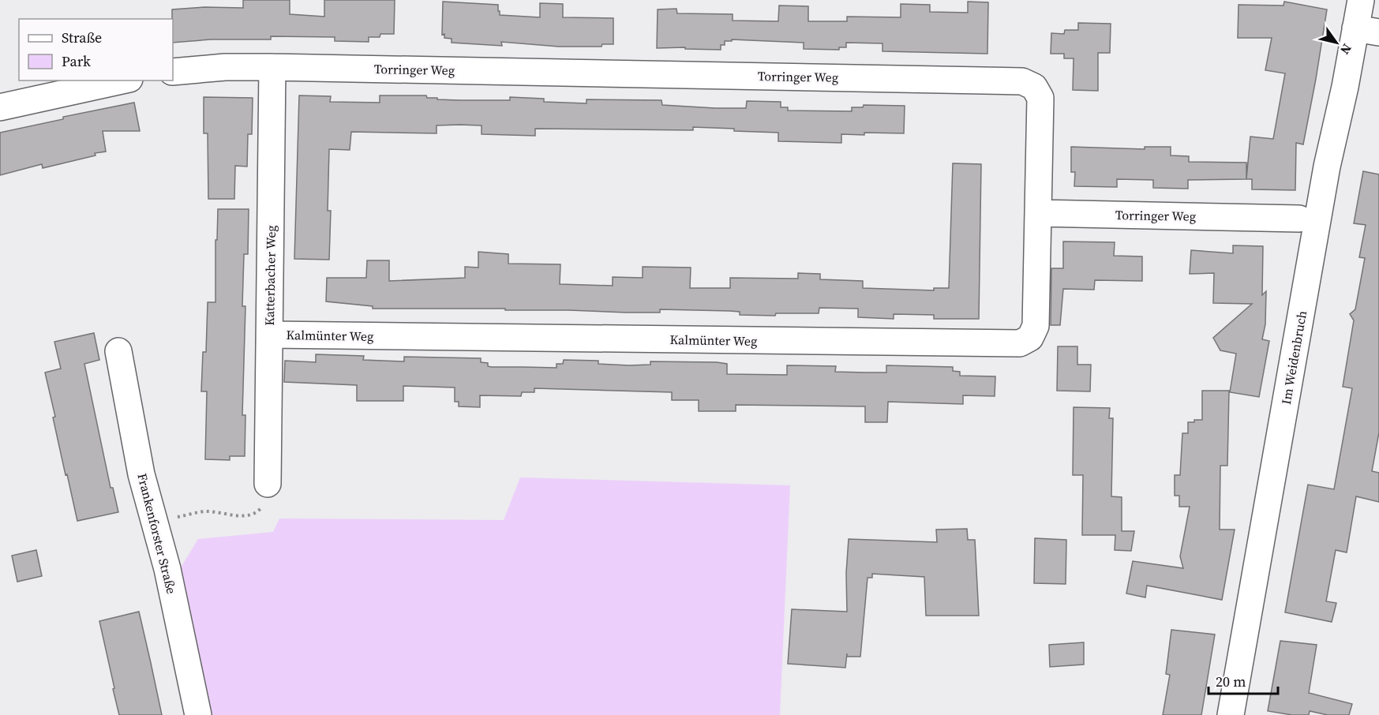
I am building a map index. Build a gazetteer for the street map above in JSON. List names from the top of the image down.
{
  "streets": {
    "street": [
      "Torringer Weg",
      "Katterbacher Weg",
      "Kalmünter Weg",
      "Im Weidenbruch",
      "Frankenforster Straße"
    ]
  },
  "crossings": [
    ["Torringer Weg", "Katterbacher Weg"],
    ["Torringer Weg", "Kalmünter Weg"],
    ["Katterbacher Weg", "Kalmünter Weg"]
  ],
  "legend": ["Straße", "Park"],
  "scale_bar": "20 m",
  "north": "bottom right"
}
